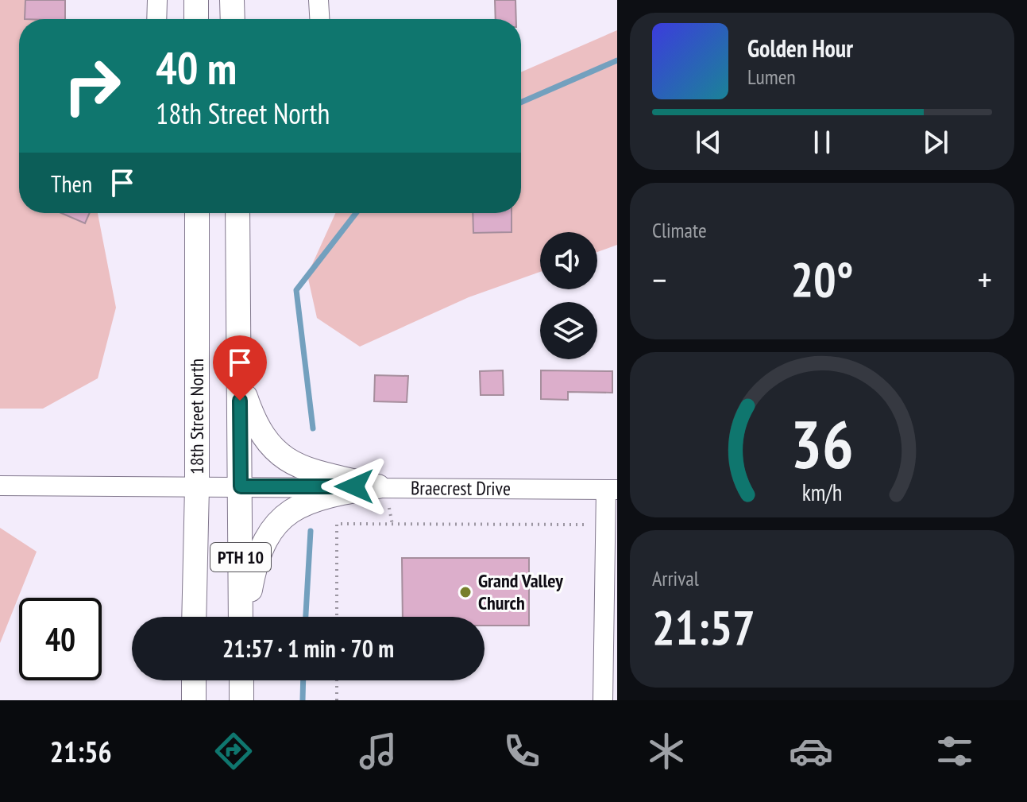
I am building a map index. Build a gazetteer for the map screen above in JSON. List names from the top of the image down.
{
  "streets": {
    "main road": ["18th Street North", "PTH 10"],
    "street": ["Braecrest Drive"]
  },
  "crossings": [
    ["18th Street North", "Braecrest Drive"],
    ["Braecrest Drive", "PTH 10"]
  ],
  "places": ["Grand Valley Church"],
  "page": {
    "turn": ["40 m", "18th Street North"],
    "song": ["Golden Hour", "Lumen"],
    "then": "Then",
    "tile": [
      "Climate",
      ["Arrival", "21:57"]
    ],
    "heat": ["−", "20°", "+"],
    "limit": "40",
    "trip": "21:57 · 1 min · 70 m",
    "tabs": "21:56",
    "gauge": ["36", "km/h"]
  }
}
